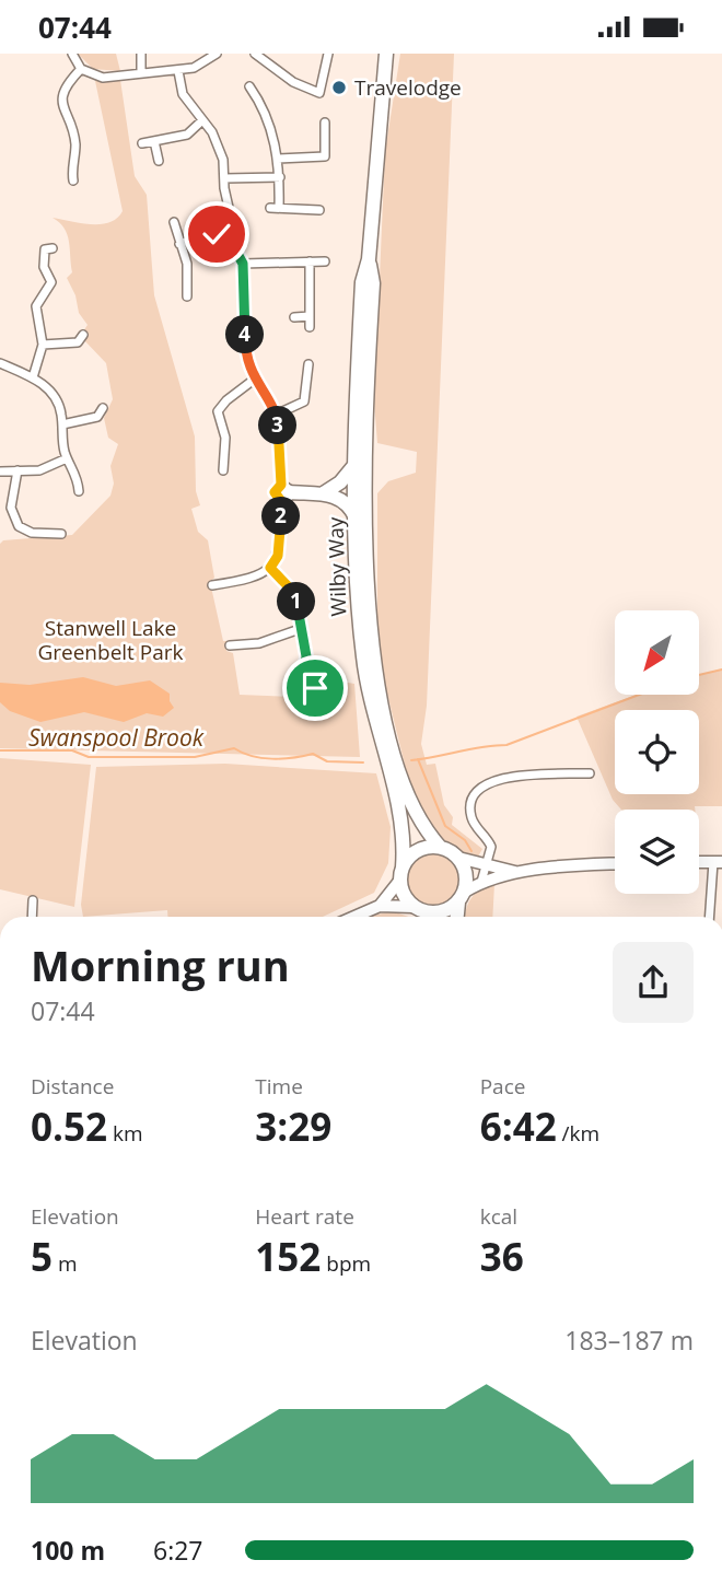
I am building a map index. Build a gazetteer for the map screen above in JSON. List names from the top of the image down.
{
  "streets": {
    "highway": ["Wilby Way"]
  },
  "water": ["Swanspool Brook"],
  "parks": ["Stanwell Lake Greenbelt Park"],
  "places": ["Travelodge"],
  "north": "bottom left",
  "page": {
    "status": "07:44",
    "pins": [
      "4",
      "3",
      "2",
      "1"
    ],
    "heading": ["Morning run", "07:44"],
    "stats": [
      ["Distance", "0.52 km"],
      ["Time", "3:29"],
      ["Pace", "6:42 /km"],
      ["Elevation", "5 m"],
      ["Heart rate", "152 bpm"],
      ["kcal", "36"]
    ],
    "chart": ["Elevation", "183–187 m"],
    "list": [
      {
        "name": "100 m",
        "note": "6:27"
      }
    ]
  }
}
